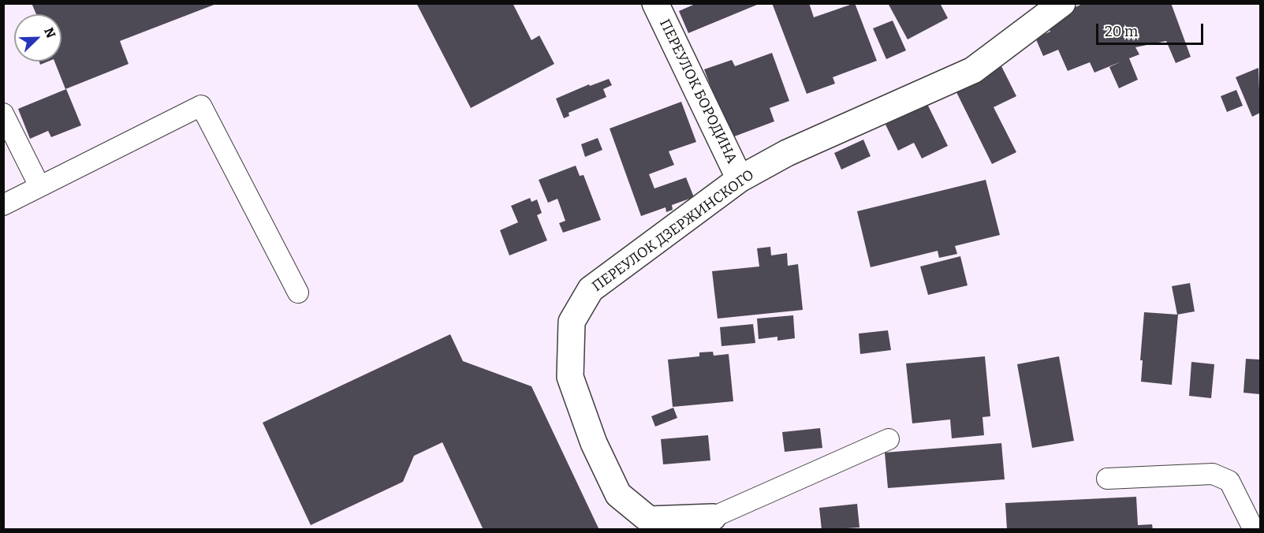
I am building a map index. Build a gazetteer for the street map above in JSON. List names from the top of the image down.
{
  "streets": {
    "street": ["ПЕРЕУЛОК БОРОДИНА", "ПЕРЕУЛОК ДЗЕРЖИНСКОГО"]
  },
  "crossings": [
    ["ПЕРЕУЛОК БОРОДИНА", "ПЕРЕУЛОК ДЗЕРЖИНСКОГО"]
  ],
  "scale_bar": "20 m",
  "north": "top right"
}
